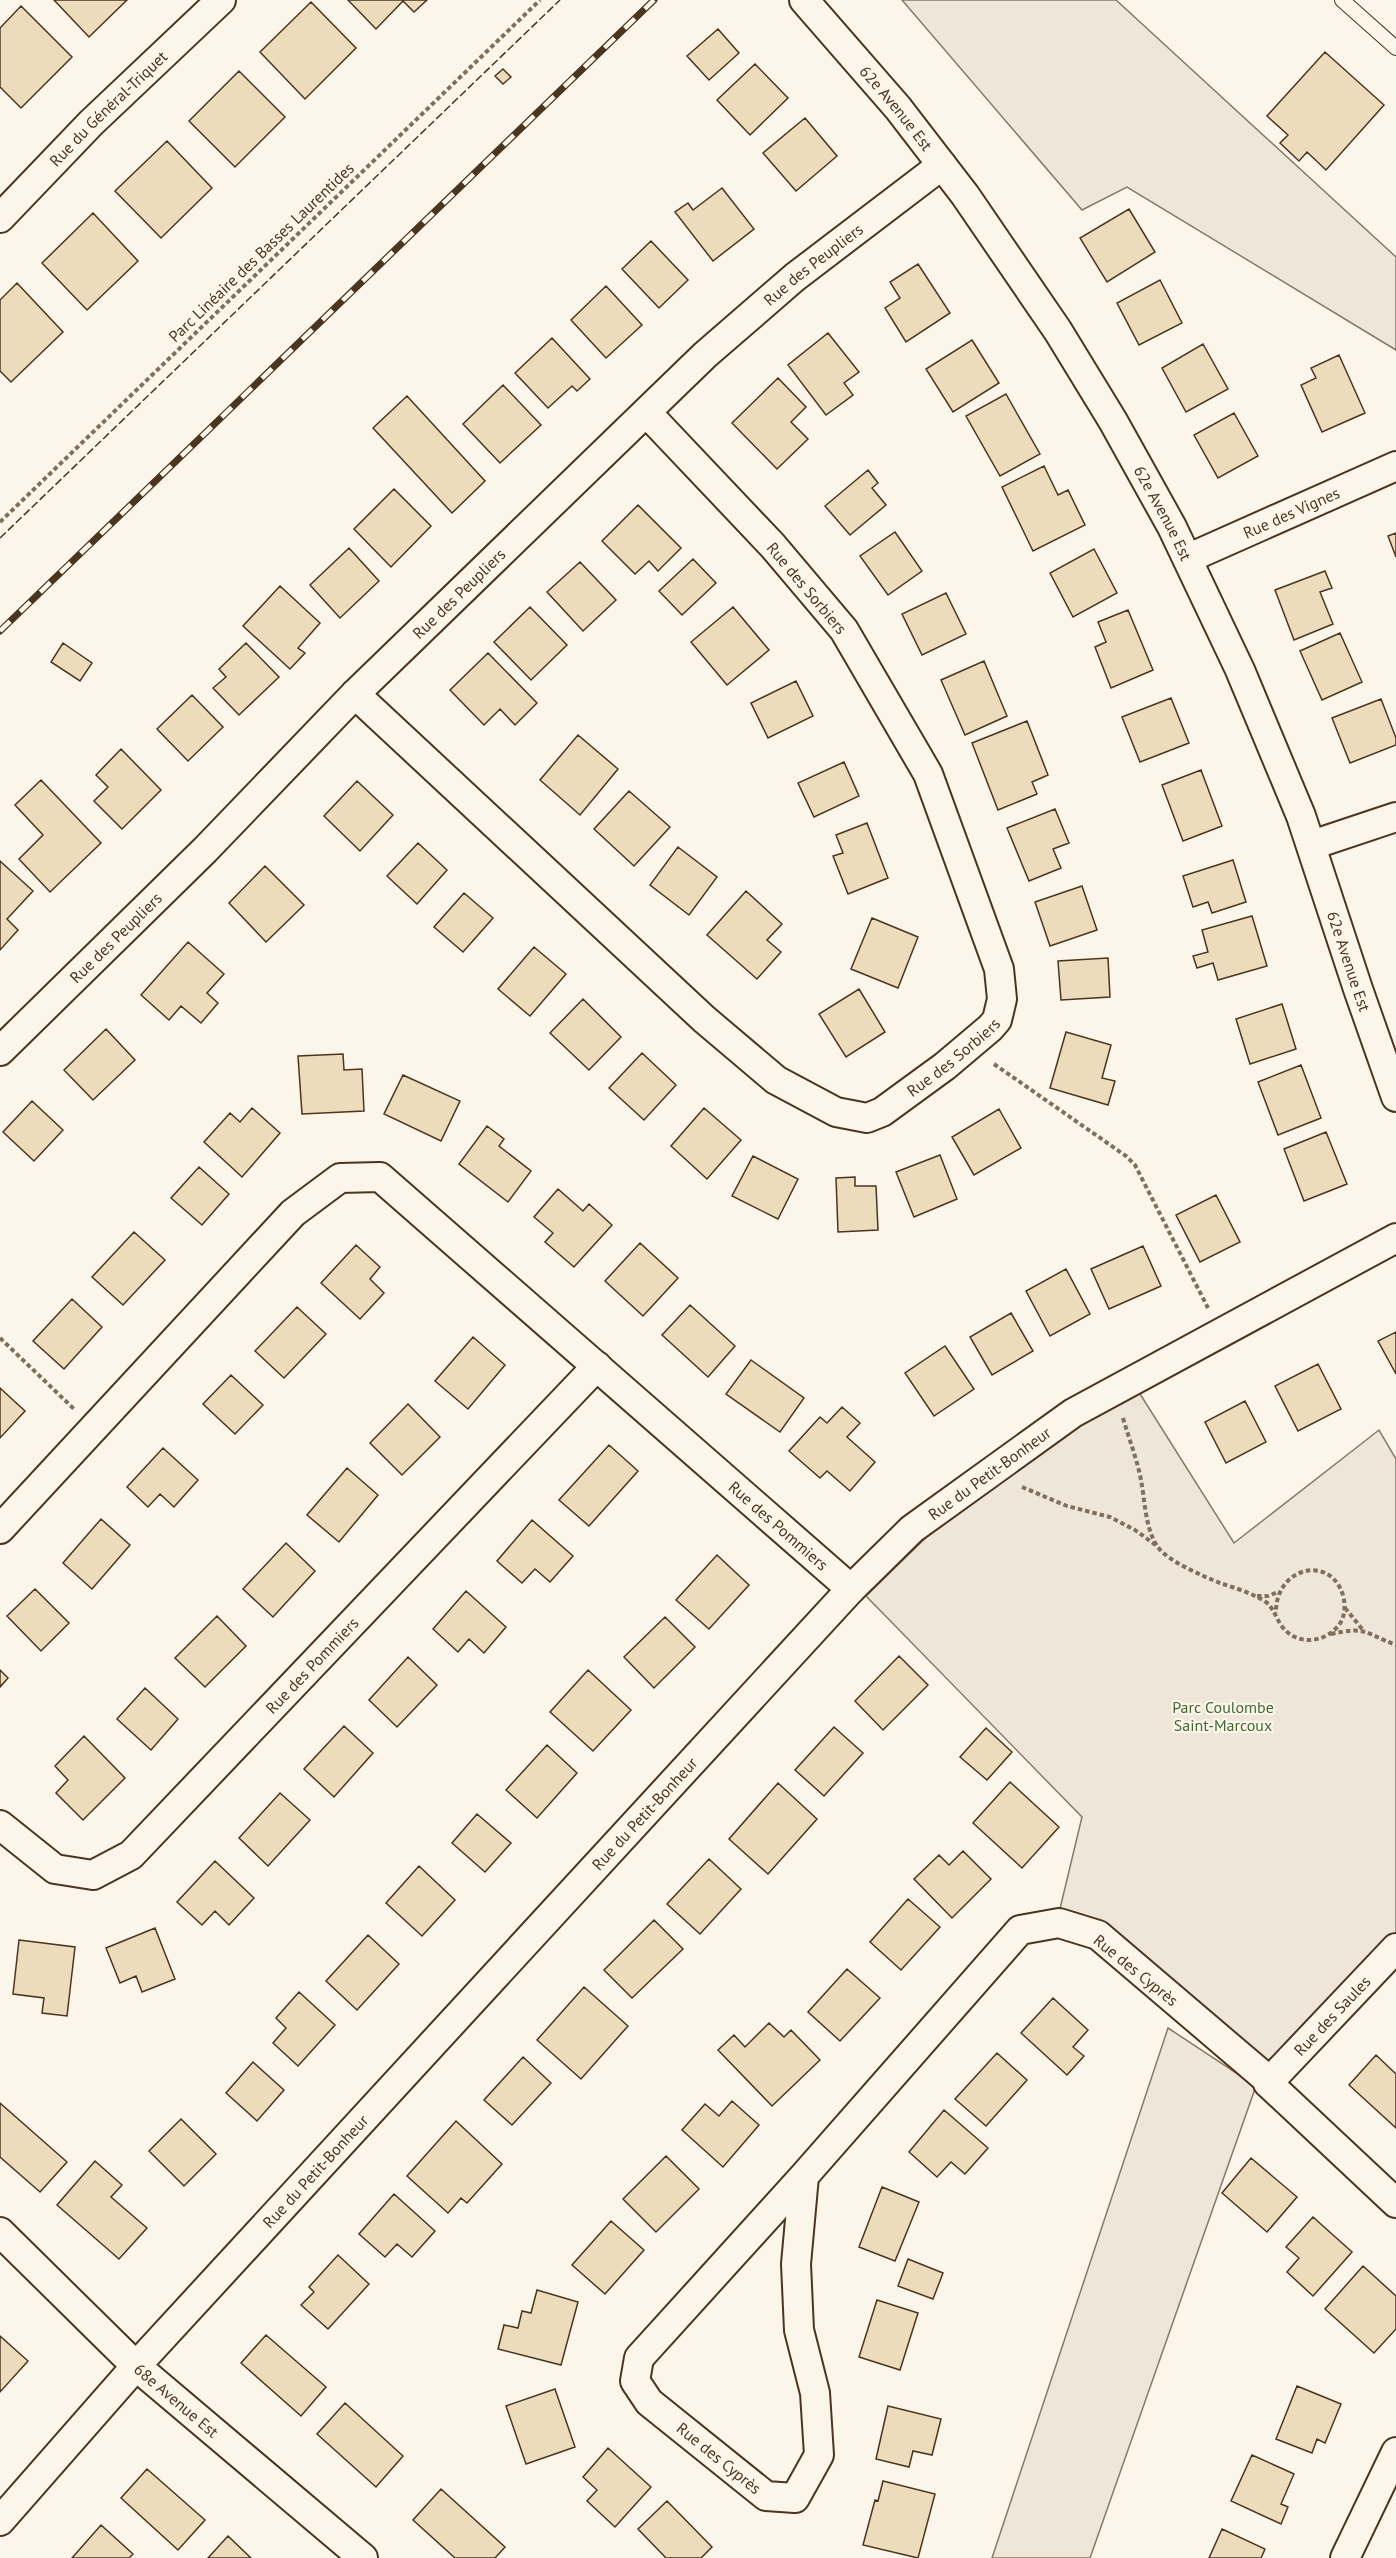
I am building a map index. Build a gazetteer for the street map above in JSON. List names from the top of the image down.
{
  "streets": {
    "street": [
      "Rue du Général-Triquet",
      "62e Avenue Est",
      "Rue des Peupliers",
      "Rue des Vignes",
      "Rue des Sorbiers",
      "Rue du Petit-Bonheur",
      "Rue des Pommiers",
      "Rue des Cyprès",
      "Rue des Saules",
      "68e Avenue Est"
    ],
    "path": ["Parc Linéaire des Basses Laurentides"]
  },
  "crossings": [
    ["62e Avenue Est", "Rue des Peupliers"],
    ["62e Avenue Est", "Rue des Vignes"],
    ["Rue des Peupliers", "Rue des Sorbiers"],
    ["Rue du Petit-Bonheur", "Rue des Pommiers"],
    ["Rue du Petit-Bonheur", "68e Avenue Est"],
    ["Rue des Cyprès", "Rue des Saules"]
  ],
  "parks": ["Parc Coulombe Saint-Marcoux"]
}
